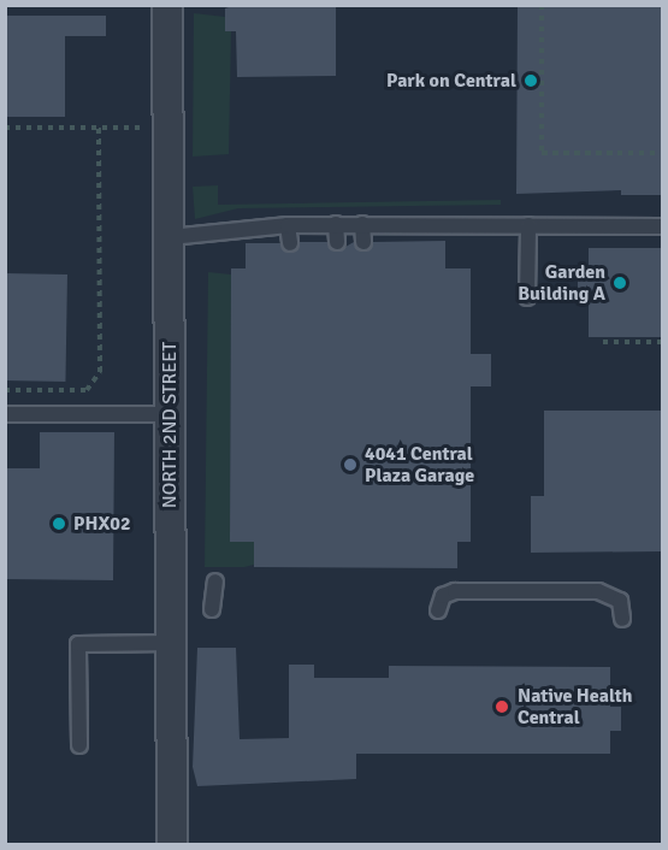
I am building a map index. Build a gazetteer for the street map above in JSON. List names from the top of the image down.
{
  "streets": {
    "street": ["NORTH 2ND STREET"]
  },
  "places": [
    "Park on Central",
    "Garden Building A",
    "4041 Central Plaza Garage",
    "PHX02",
    "Native Health Central"
  ]
}
